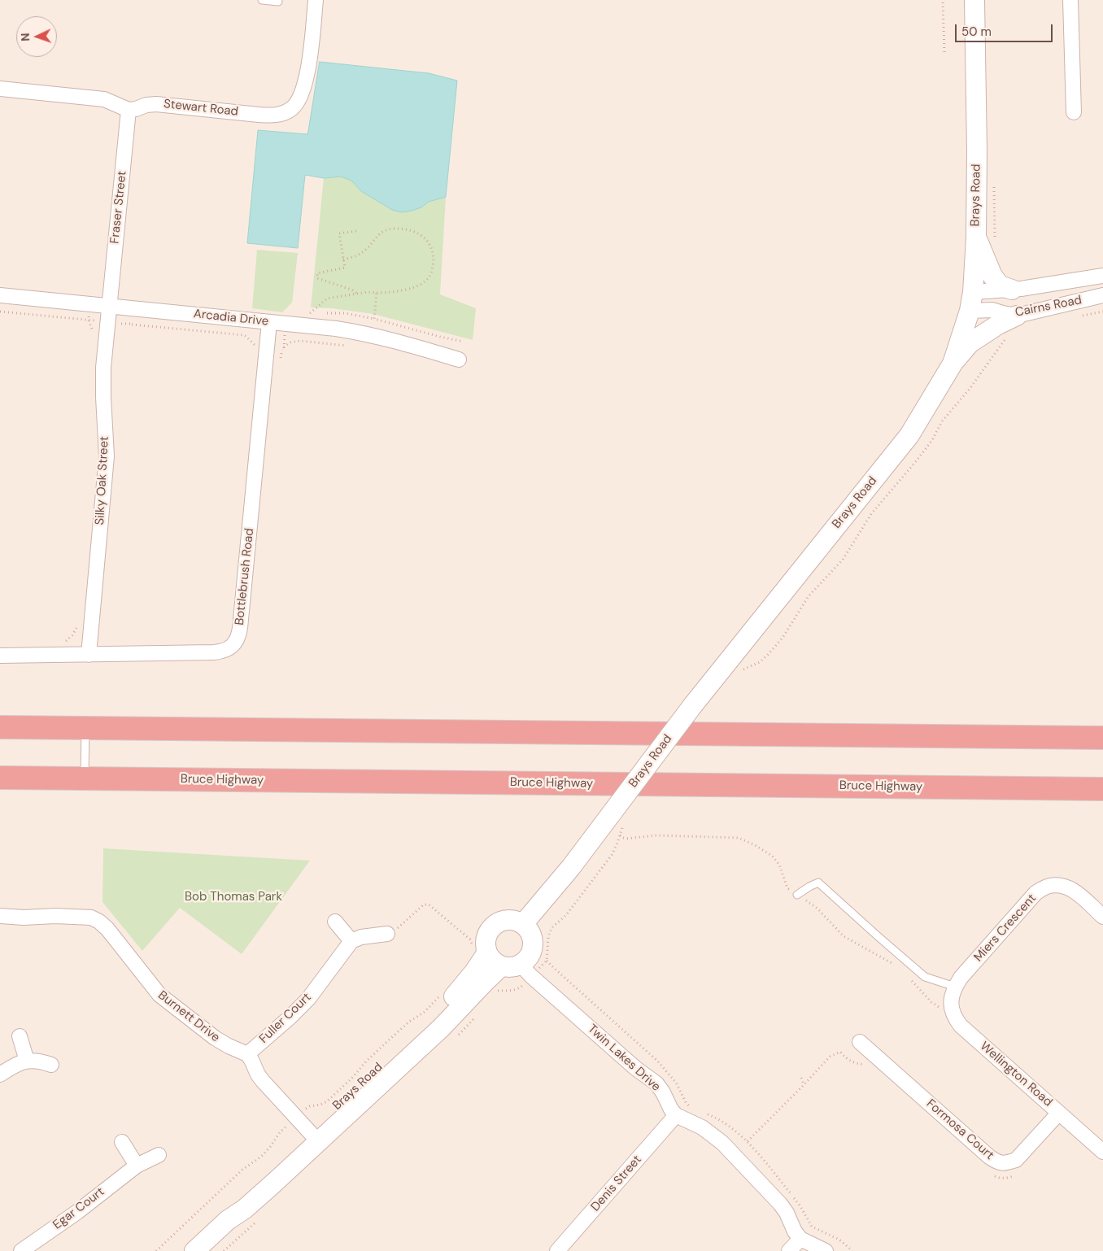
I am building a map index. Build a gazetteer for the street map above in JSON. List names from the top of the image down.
{
  "streets": {
    "highway": ["Bruce Highway"],
    "main road": ["Brays Road"],
    "street": [
      "Stewart Road",
      "Fraser Street",
      "Cairns Road",
      "Arcadia Drive",
      "Silky Oak Street",
      "Bottlebrush Road",
      "Miers Crescent",
      "Burnett Drive",
      "Fuller Court",
      "Twin Lakes Drive",
      "Wellington Road",
      "Formosa Court",
      "Denis Street",
      "Egar Court"
    ]
  },
  "crossings": [
    ["Stewart Road", "Fraser Street"],
    ["Brays Road", "Cairns Road"],
    ["Brays Road", "Twin Lakes Drive"],
    ["Fraser Street", "Arcadia Drive"],
    ["Fraser Street", "Silky Oak Street"],
    ["Arcadia Drive", "Silky Oak Street"],
    ["Arcadia Drive", "Bottlebrush Road"],
    ["Silky Oak Street", "Bottlebrush Road"],
    ["Burnett Drive", "Fuller Court"],
    ["Twin Lakes Drive", "Denis Street"],
    ["Wellington Road", "Formosa Court"]
  ],
  "parks": ["Bob Thomas Park"],
  "scale_bar": "50 m",
  "north": "left"
}
